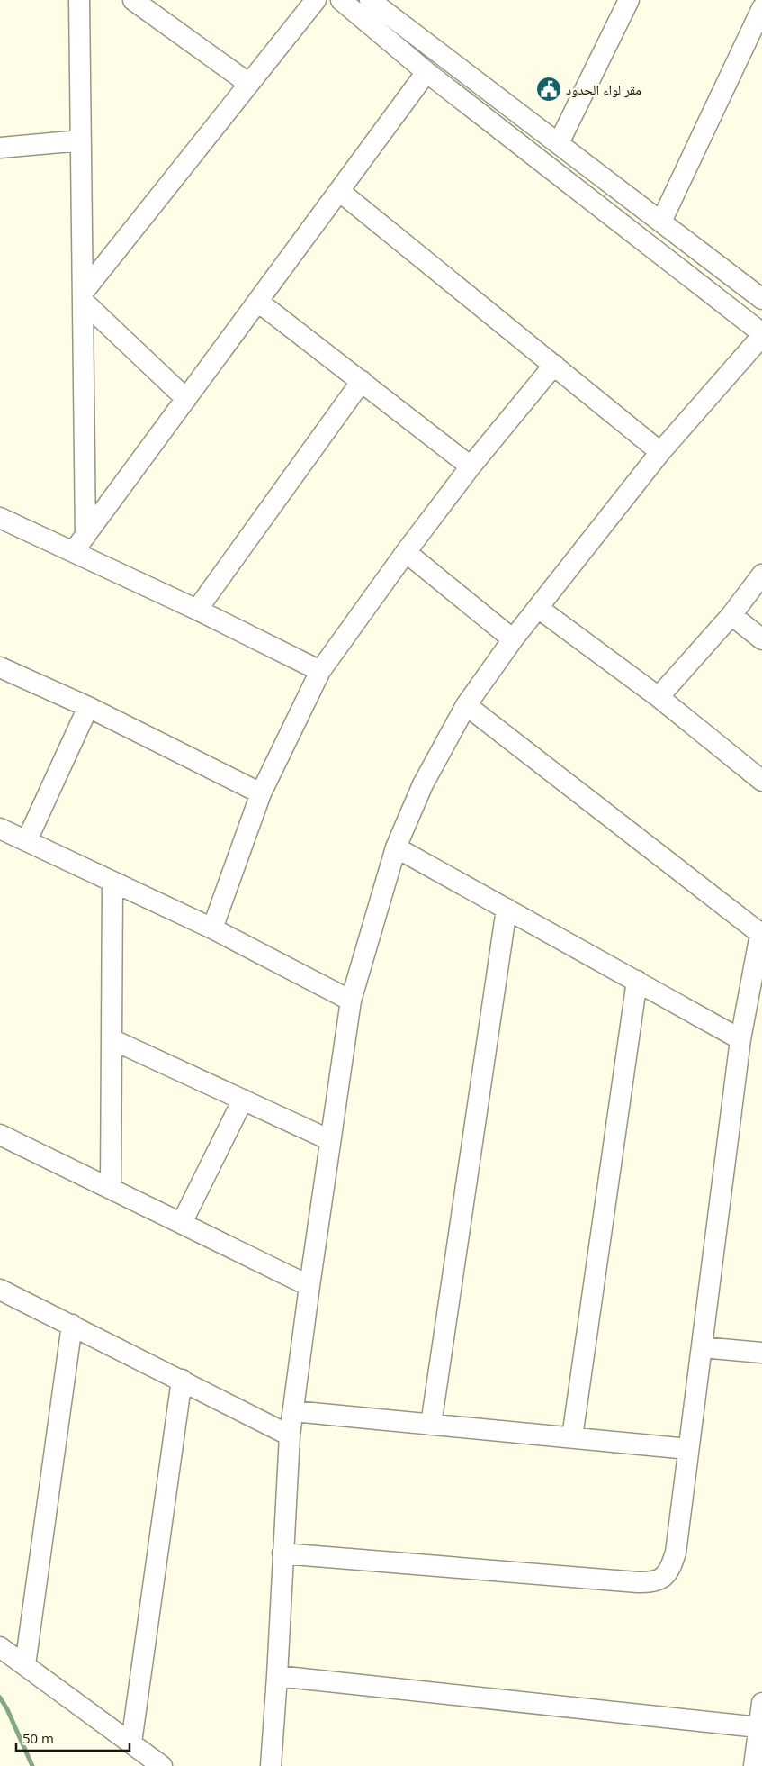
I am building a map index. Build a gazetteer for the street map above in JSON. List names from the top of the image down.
{
  "places": {
    "public building": ["مقر لواء الحدود"]
  },
  "scale_bar": "50 m"
}
